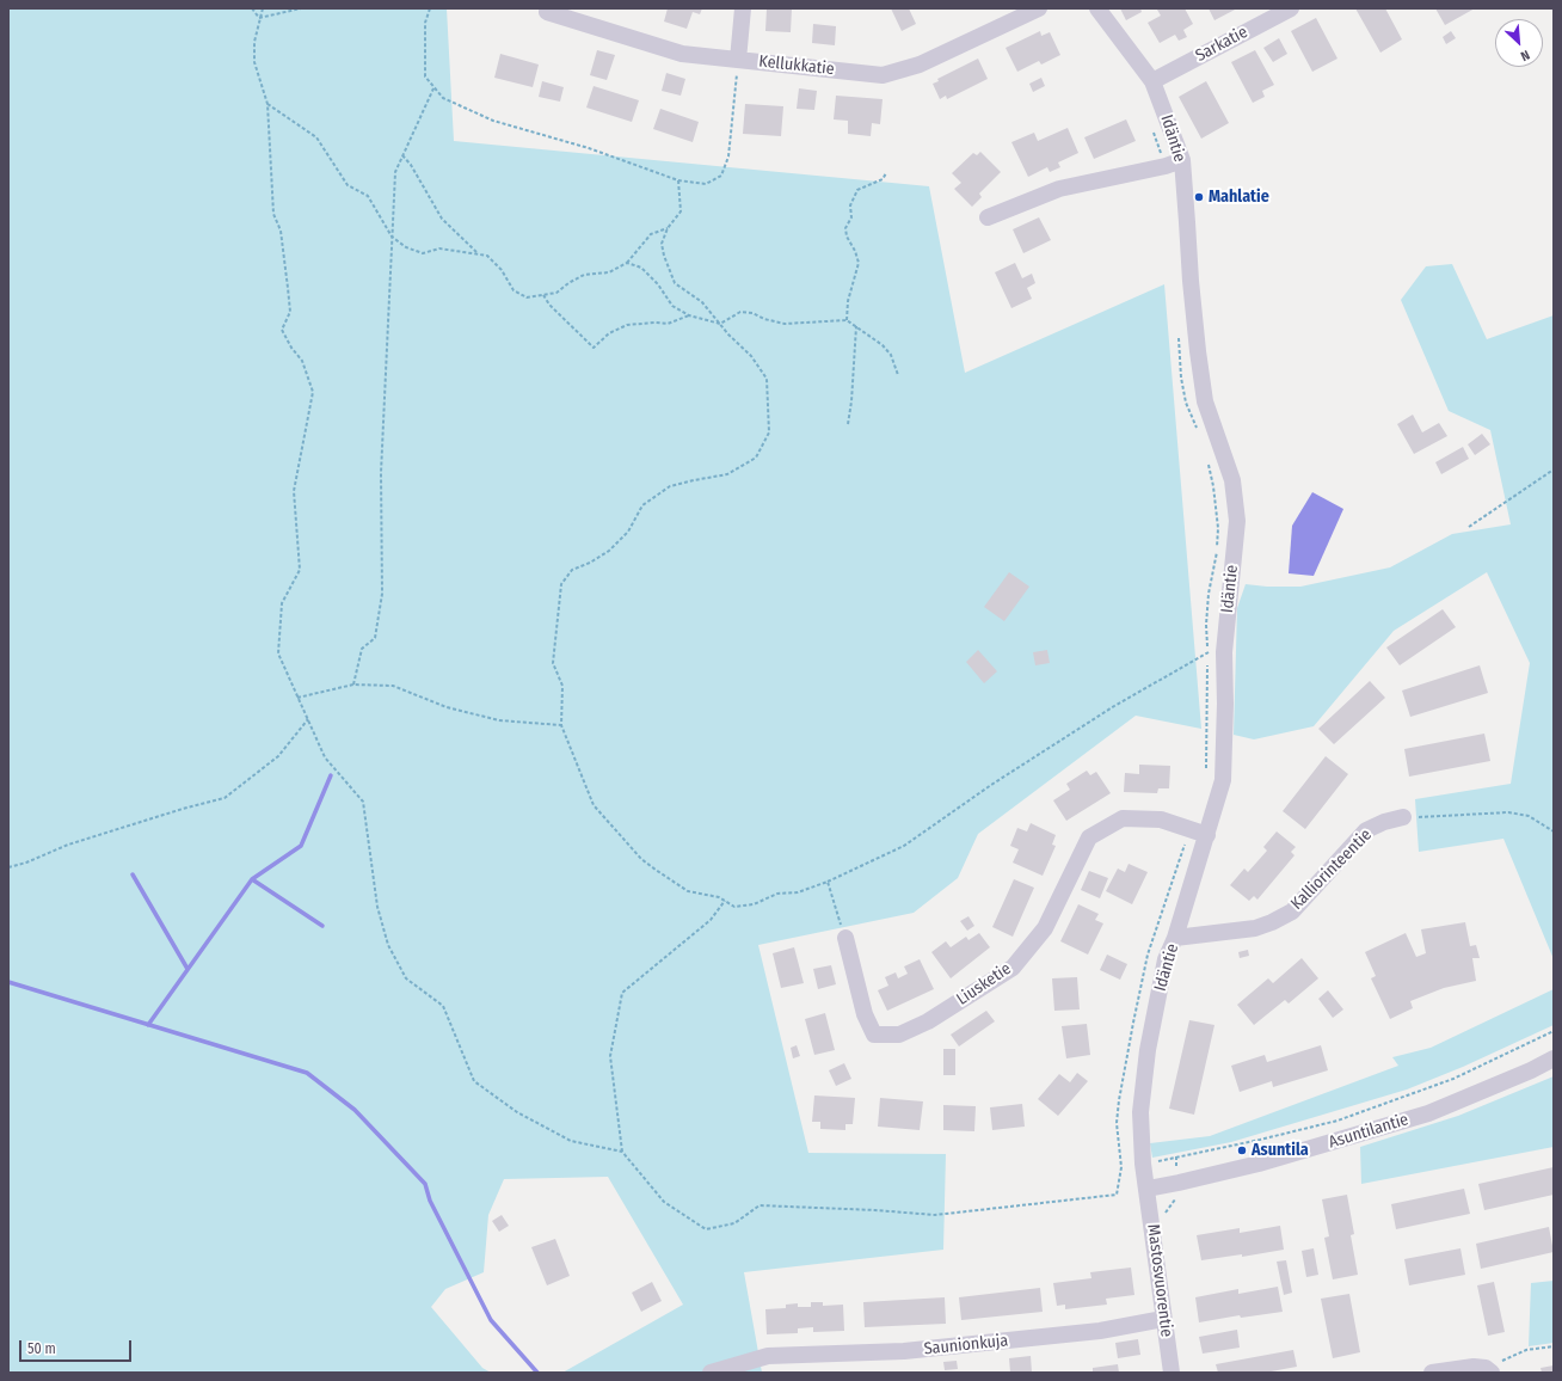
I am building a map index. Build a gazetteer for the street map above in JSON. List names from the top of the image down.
{
  "streets": {
    "street": [
      "Sarkatie",
      "Kellukkatie",
      "Idäntie",
      "Kalliorinteentie",
      "Liusketie",
      "Asuntilantie",
      "Mastosvuorentie",
      "Saunionkuja"
    ]
  },
  "crossings": [
    ["Sarkatie", "Idäntie"],
    ["Idäntie", "Kalliorinteentie"],
    ["Idäntie", "Liusketie"],
    ["Idäntie", "Asuntilantie"],
    ["Idäntie", "Mastosvuorentie"],
    ["Asuntilantie", "Mastosvuorentie"],
    ["Mastosvuorentie", "Saunionkuja"]
  ],
  "places": ["Mahlatie", "Asuntila"],
  "scale_bar": "50 m",
  "north": "bottom right"
}
